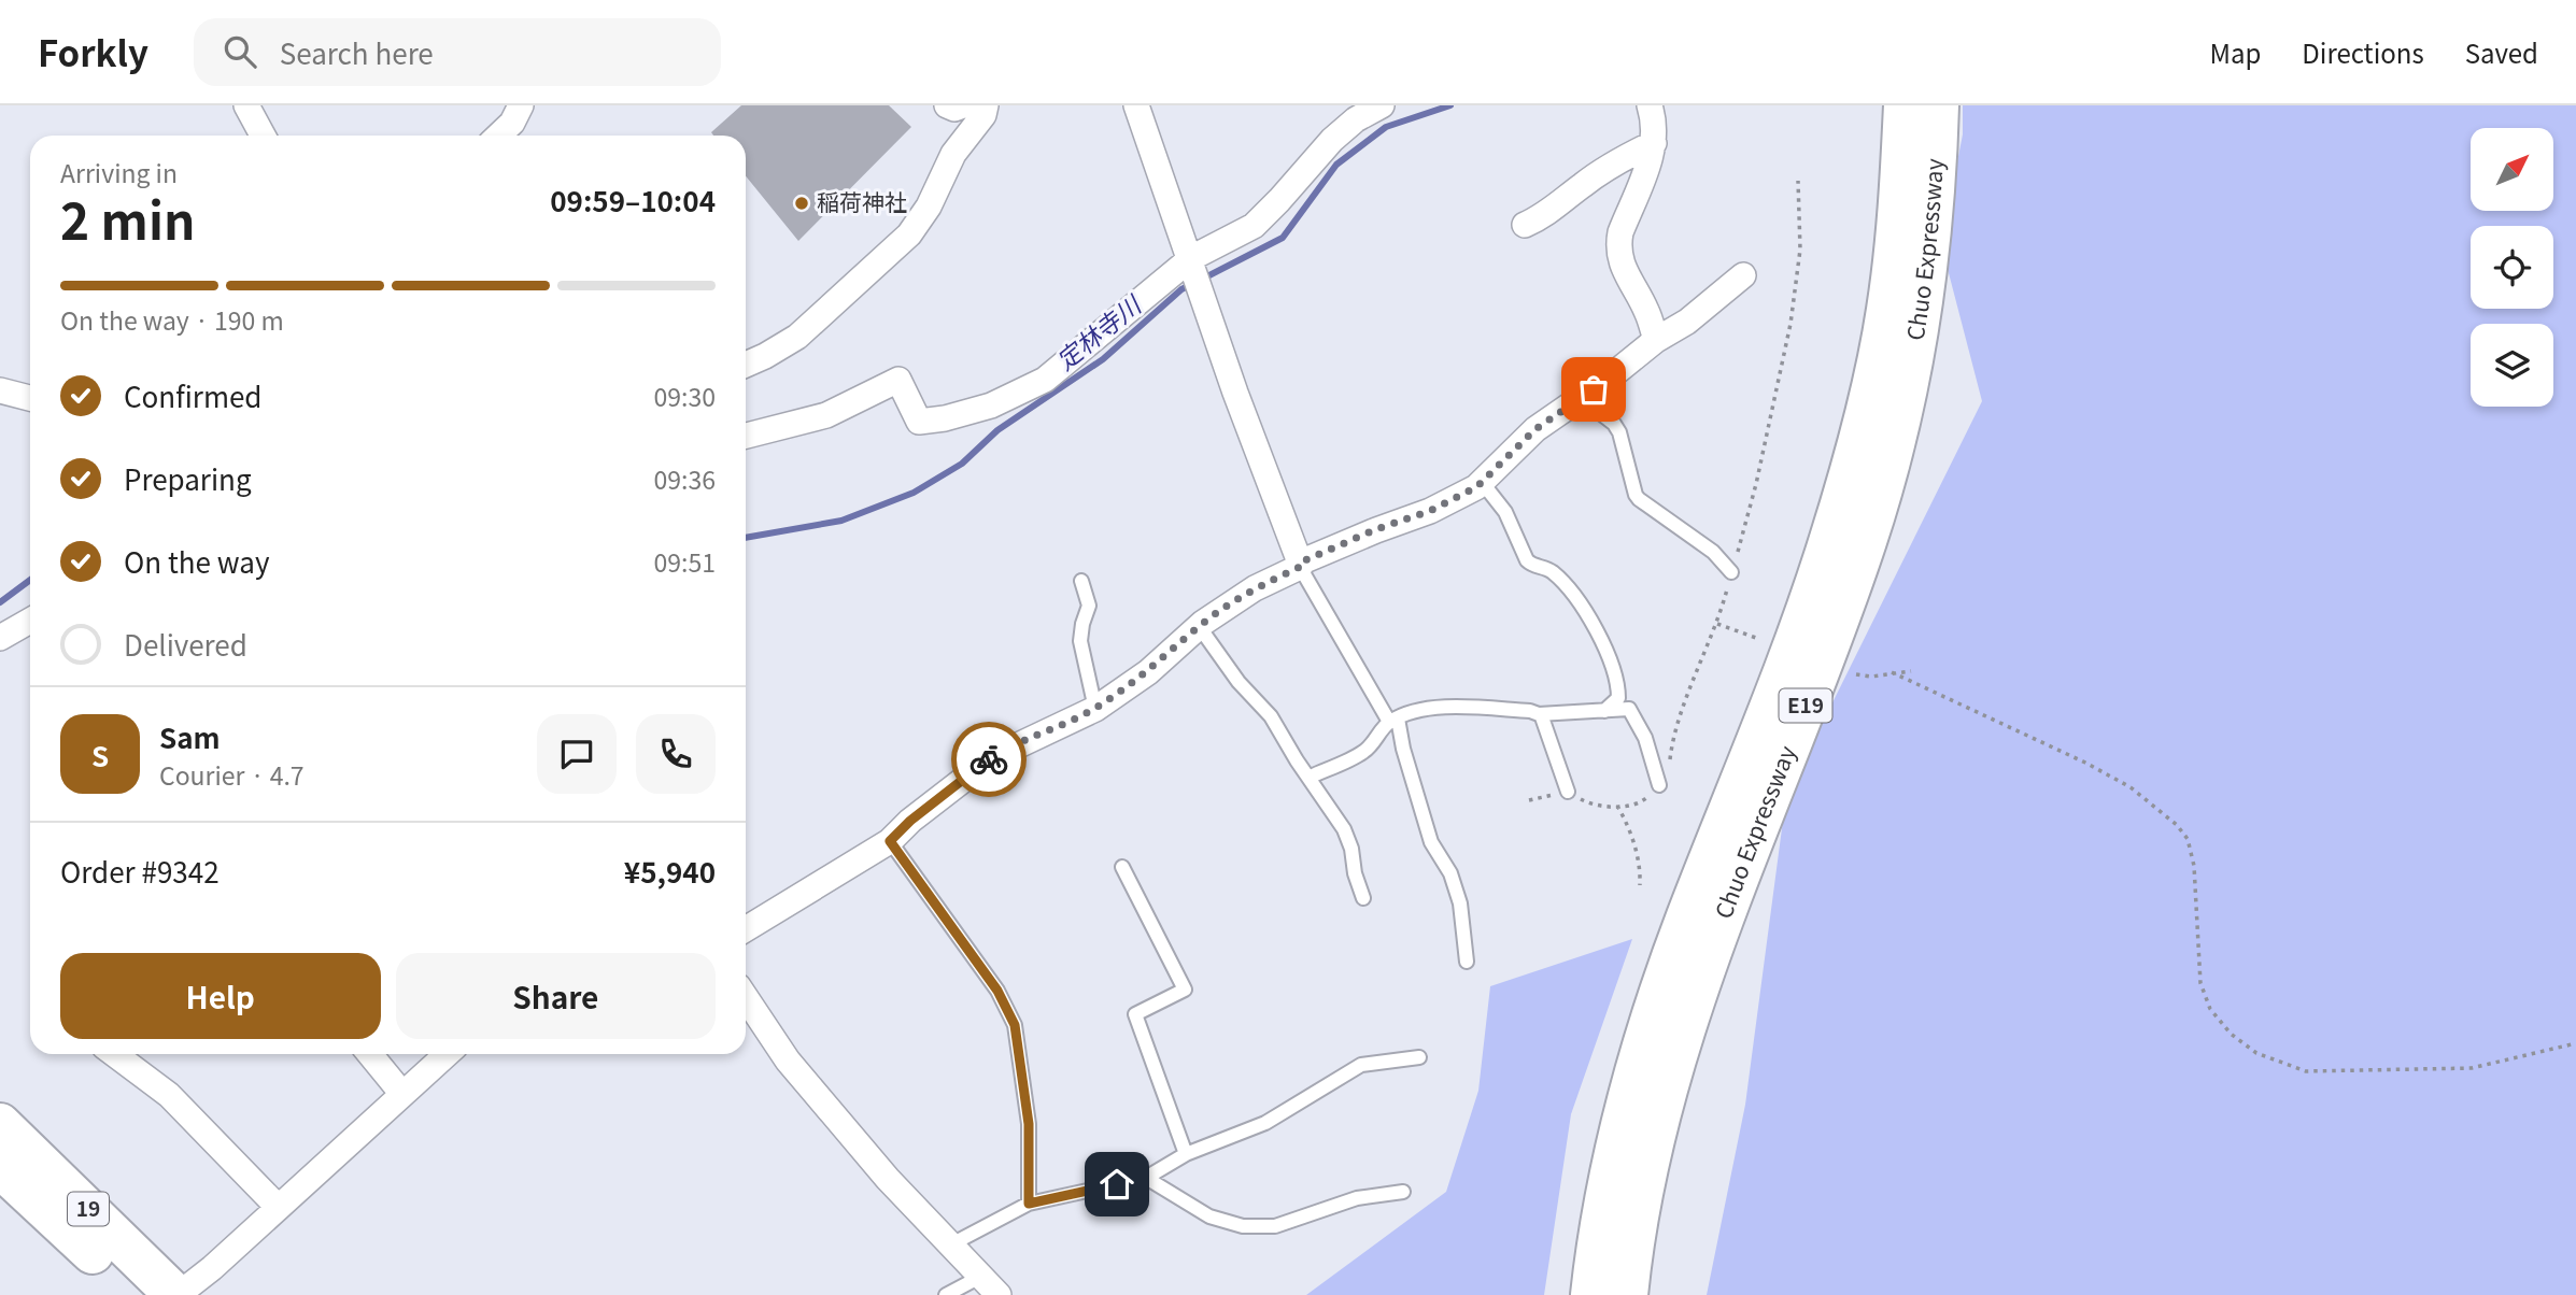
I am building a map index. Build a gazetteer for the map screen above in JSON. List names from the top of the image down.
{
  "streets": {
    "highway": ["Chuo Expressway", "E19", "19"]
  },
  "water": ["定林寺川"],
  "places": ["稲荷神社"],
  "north": "top right",
  "page": {
    "header": "Forkly",
    "search": "Search here",
    "nav": ["Map", "Directions", "Saved"],
    "heading": ["2 min", "Arriving in", "09:59–10:04"],
    "panel": [
      "Sam",
      "Courier · 4.7",
      "Order #9342",
      "¥5,940"
    ],
    "bar": "On the way · 190 m",
    "list": [
      ["Confirmed", "09:30"],
      ["Preparing", "09:36"],
      ["On the way", "09:51"],
      "Delivered"
    ],
    "round": "S",
    "buttons": ["Help", "Share"]
  }
}
